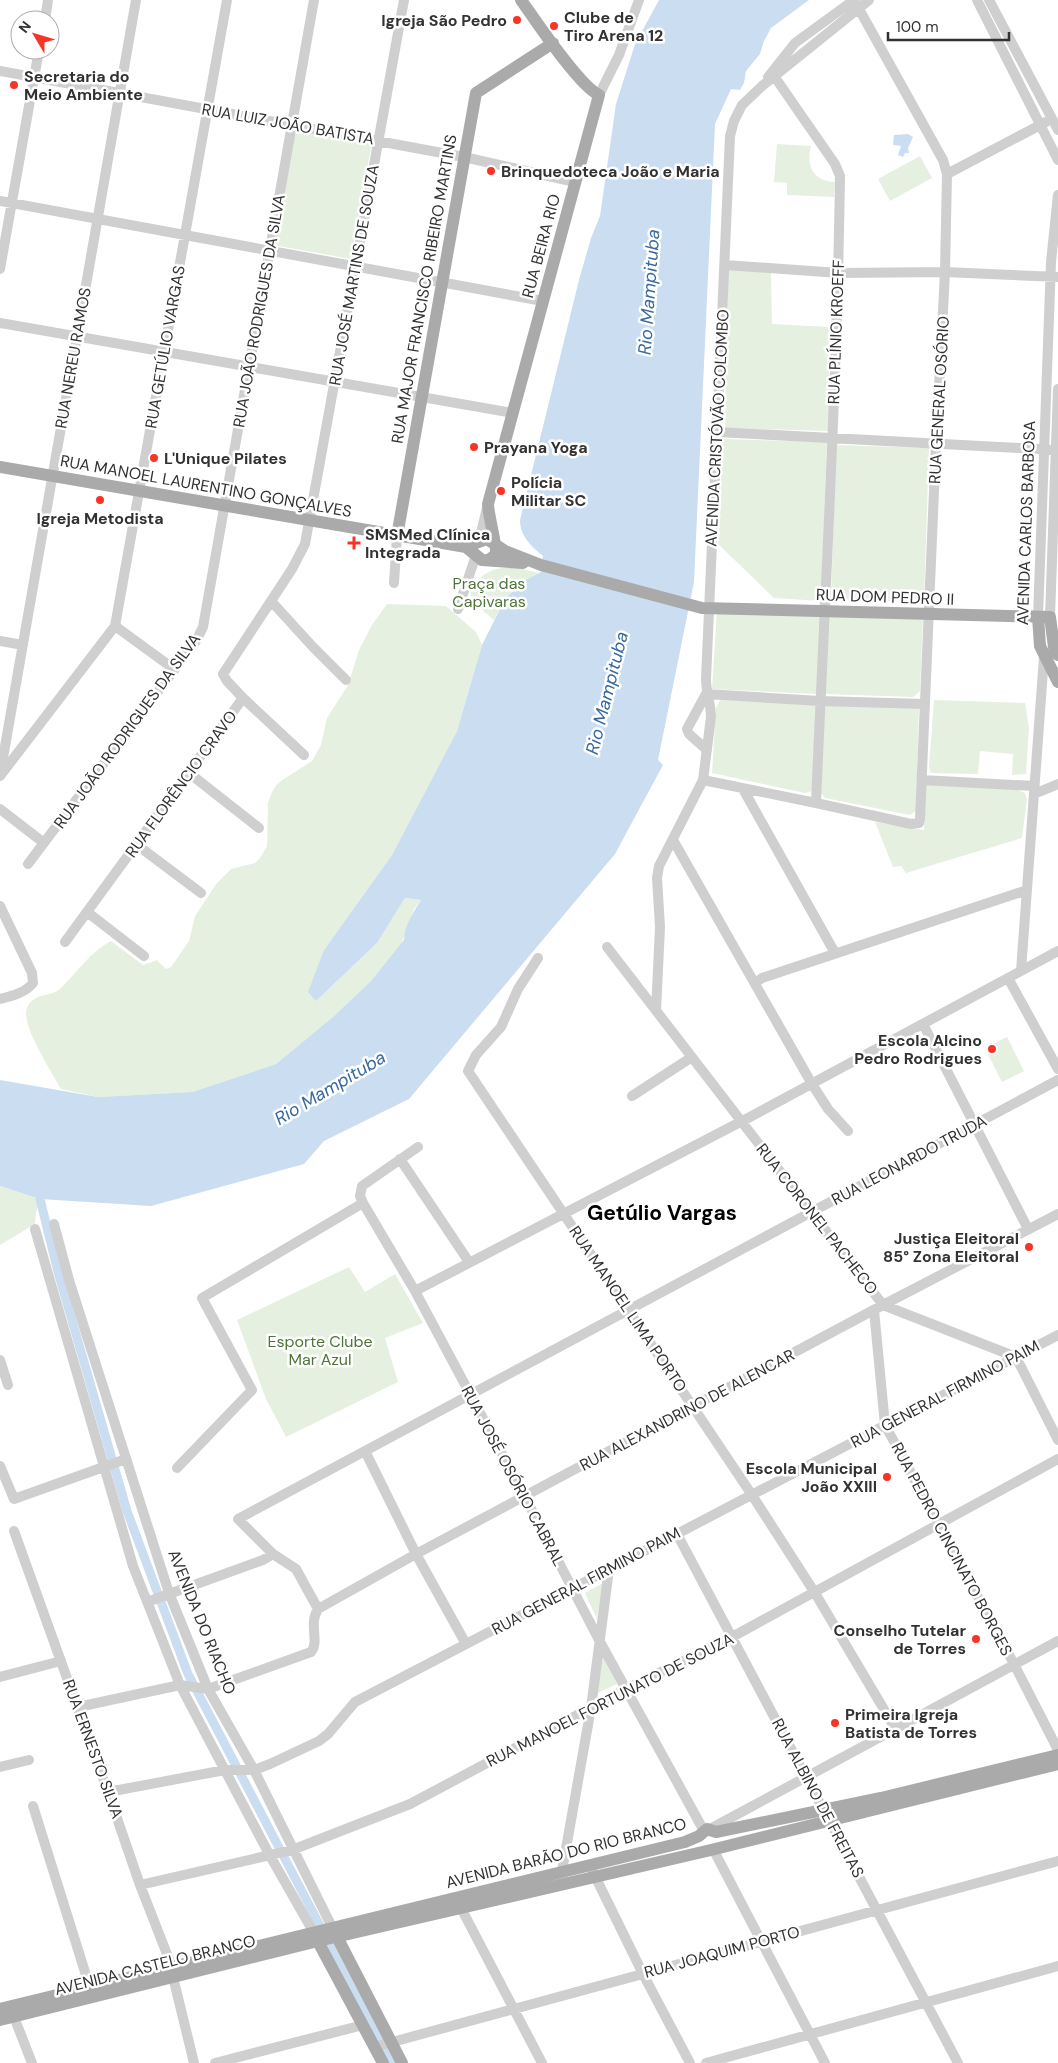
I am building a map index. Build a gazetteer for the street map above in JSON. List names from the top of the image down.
{
  "streets": {
    "main road": [
      "RUA BEIRA RIO",
      "RUA MAJOR FRANCISCO RIBEIRO MARTINS",
      "RUA MANOEL LAURENTINO GONÇALVES",
      "AVENIDA CARLOS BARBOSA",
      "RUA DOM PEDRO II",
      "AVENIDA DO RIACHO",
      "AVENIDA BARÃO DO RIO BRANCO",
      "AVENIDA CASTELO BRANCO"
    ],
    "street": [
      "RUA LUIZ JOÃO BATISTA",
      "RUA JOSÉ MARTINS DE SOUZA",
      "RUA JOÃO RODRIGUES DA SILVA",
      "RUA PLÍNIO KROEFF",
      "RUA GETÚLIO VARGAS",
      "RUA NEREU RAMOS",
      "RUA GENERAL OSÓRIO",
      "AVENIDA CRISTÓVÃO COLOMBO",
      "RUA FLORÊNCIO CRAVO",
      "RUA LEONARDO TRUDA",
      "RUA CORONEL PACHECO",
      "RUA MANOEL LIMA PORTO",
      "RUA GENERAL FIRMINO PAIM",
      "RUA ALEXANDRINO DE ALENCAR",
      "RUA JOSÉ OSÓRIO CABRAL",
      "RUA PEDRO CINCINATO BORGES",
      "RUA MANOEL FORTUNATO DE SOUZA",
      "RUA ERNESTO SILVA",
      "RUA ALBINO DE FREITAS",
      "RUA JOAQUIM PORTO"
    ]
  },
  "crossings": [
    ["RUA LUIZ JOÃO BATISTA", "RUA BEIRA RIO"],
    ["RUA LUIZ JOÃO BATISTA", "RUA JOSÉ MARTINS DE SOUZA"],
    ["RUA LUIZ JOÃO BATISTA", "RUA MAJOR FRANCISCO RIBEIRO MARTINS"],
    ["RUA LUIZ JOÃO BATISTA", "RUA JOÃO RODRIGUES DA SILVA"],
    ["RUA LUIZ JOÃO BATISTA", "RUA GETÚLIO VARGAS"],
    ["RUA LUIZ JOÃO BATISTA", "RUA NEREU RAMOS"],
    ["RUA JOSÉ MARTINS DE SOUZA", "RUA MANOEL LAURENTINO GONÇALVES"],
    ["RUA JOSÉ MARTINS DE SOUZA", "RUA FLORÊNCIO CRAVO"],
    ["RUA MAJOR FRANCISCO RIBEIRO MARTINS", "RUA MANOEL LAURENTINO GONÇALVES"],
    ["RUA JOÃO RODRIGUES DA SILVA", "RUA MANOEL LAURENTINO GONÇALVES"],
    ["RUA PLÍNIO KROEFF", "RUA GENERAL OSÓRIO"],
    ["RUA PLÍNIO KROEFF", "AVENIDA CRISTÓVÃO COLOMBO"],
    ["RUA PLÍNIO KROEFF", "RUA DOM PEDRO II"],
    ["RUA GETÚLIO VARGAS", "RUA NEREU RAMOS"],
    ["RUA GETÚLIO VARGAS", "RUA MANOEL LAURENTINO GONÇALVES"],
    ["RUA NEREU RAMOS", "RUA MANOEL LAURENTINO GONÇALVES"],
    ["RUA GENERAL OSÓRIO", "AVENIDA CRISTÓVÃO COLOMBO"],
    ["RUA GENERAL OSÓRIO", "RUA DOM PEDRO II"],
    ["AVENIDA CRISTÓVÃO COLOMBO", "RUA DOM PEDRO II"],
    ["AVENIDA CRISTÓVÃO COLOMBO", "RUA CORONEL PACHECO"],
    ["RUA MANOEL LAURENTINO GONÇALVES", "RUA DOM PEDRO II"],
    ["RUA MANOEL LAURENTINO GONÇALVES", "RUA FLORÊNCIO CRAVO"],
    ["AVENIDA CARLOS BARBOSA", "RUA DOM PEDRO II"],
    ["RUA LEONARDO TRUDA", "RUA CORONEL PACHECO"],
    ["RUA LEONARDO TRUDA", "RUA MANOEL LIMA PORTO"],
    ["RUA LEONARDO TRUDA", "RUA JOSÉ OSÓRIO CABRAL"],
    ["RUA CORONEL PACHECO", "RUA GENERAL FIRMINO PAIM"],
    ["RUA CORONEL PACHECO", "RUA ALEXANDRINO DE ALENCAR"],
    ["RUA CORONEL PACHECO", "RUA PEDRO CINCINATO BORGES"],
    ["RUA MANOEL LIMA PORTO", "RUA GENERAL FIRMINO PAIM"],
    ["RUA MANOEL LIMA PORTO", "RUA ALEXANDRINO DE ALENCAR"],
    ["RUA MANOEL LIMA PORTO", "RUA MANOEL FORTUNATO DE SOUZA"],
    ["RUA GENERAL FIRMINO PAIM", "RUA JOSÉ OSÓRIO CABRAL"],
    ["RUA GENERAL FIRMINO PAIM", "RUA PEDRO CINCINATO BORGES"],
    ["RUA GENERAL FIRMINO PAIM", "AVENIDA DO RIACHO"],
    ["RUA GENERAL FIRMINO PAIM", "RUA ERNESTO SILVA"],
    ["RUA GENERAL FIRMINO PAIM", "RUA ALBINO DE FREITAS"],
    ["RUA ALEXANDRINO DE ALENCAR", "RUA JOSÉ OSÓRIO CABRAL"],
    ["RUA ALEXANDRINO DE ALENCAR", "RUA PEDRO CINCINATO BORGES"],
    ["RUA JOSÉ OSÓRIO CABRAL", "RUA MANOEL FORTUNATO DE SOUZA"],
    ["RUA JOSÉ OSÓRIO CABRAL", "AVENIDA BARÃO DO RIO BRANCO"],
    ["RUA PEDRO CINCINATO BORGES", "RUA MANOEL FORTUNATO DE SOUZA"],
    ["AVENIDA DO RIACHO", "RUA MANOEL FORTUNATO DE SOUZA"],
    ["AVENIDA DO RIACHO", "AVENIDA BARÃO DO RIO BRANCO"],
    ["AVENIDA DO RIACHO", "RUA JOAQUIM PORTO"],
    ["AVENIDA DO RIACHO", "AVENIDA CASTELO BRANCO"],
    ["RUA MANOEL FORTUNATO DE SOUZA", "RUA ERNESTO SILVA"],
    ["RUA MANOEL FORTUNATO DE SOUZA", "RUA ALBINO DE FREITAS"],
    ["RUA ERNESTO SILVA", "AVENIDA CASTELO BRANCO"],
    ["RUA ALBINO DE FREITAS", "AVENIDA BARÃO DO RIO BRANCO"],
    ["RUA ALBINO DE FREITAS", "RUA JOAQUIM PORTO"],
    ["AVENIDA BARÃO DO RIO BRANCO", "AVENIDA CASTELO BRANCO"]
  ],
  "districts": ["Getúlio Vargas"],
  "water": ["Rio Mampituba"],
  "parks": ["Praça das Capivaras", "Esporte Clube Mar Azul"],
  "places": {
    "other": [
      "Igreja São Pedro",
      "Clube de Tiro Arena 12",
      "Secretaria do Meio Ambiente",
      "Brinquedoteca João e Maria",
      "Prayana Yoga",
      "L'Unique Pilates",
      "Polícia Militar SC",
      "Igreja Metodista",
      "Escola Alcino Pedro Rodrigues",
      "Justiça Eleitoral 85° Zona Eleitoral",
      "Escola Municipal João XXIII",
      "Conselho Tutelar de Torres",
      "Primeira Igreja Batista de Torres"
    ],
    "health": ["SMSMed Clínica Integrada"]
  },
  "scale_bar": "100 m",
  "north": "top left"
}
